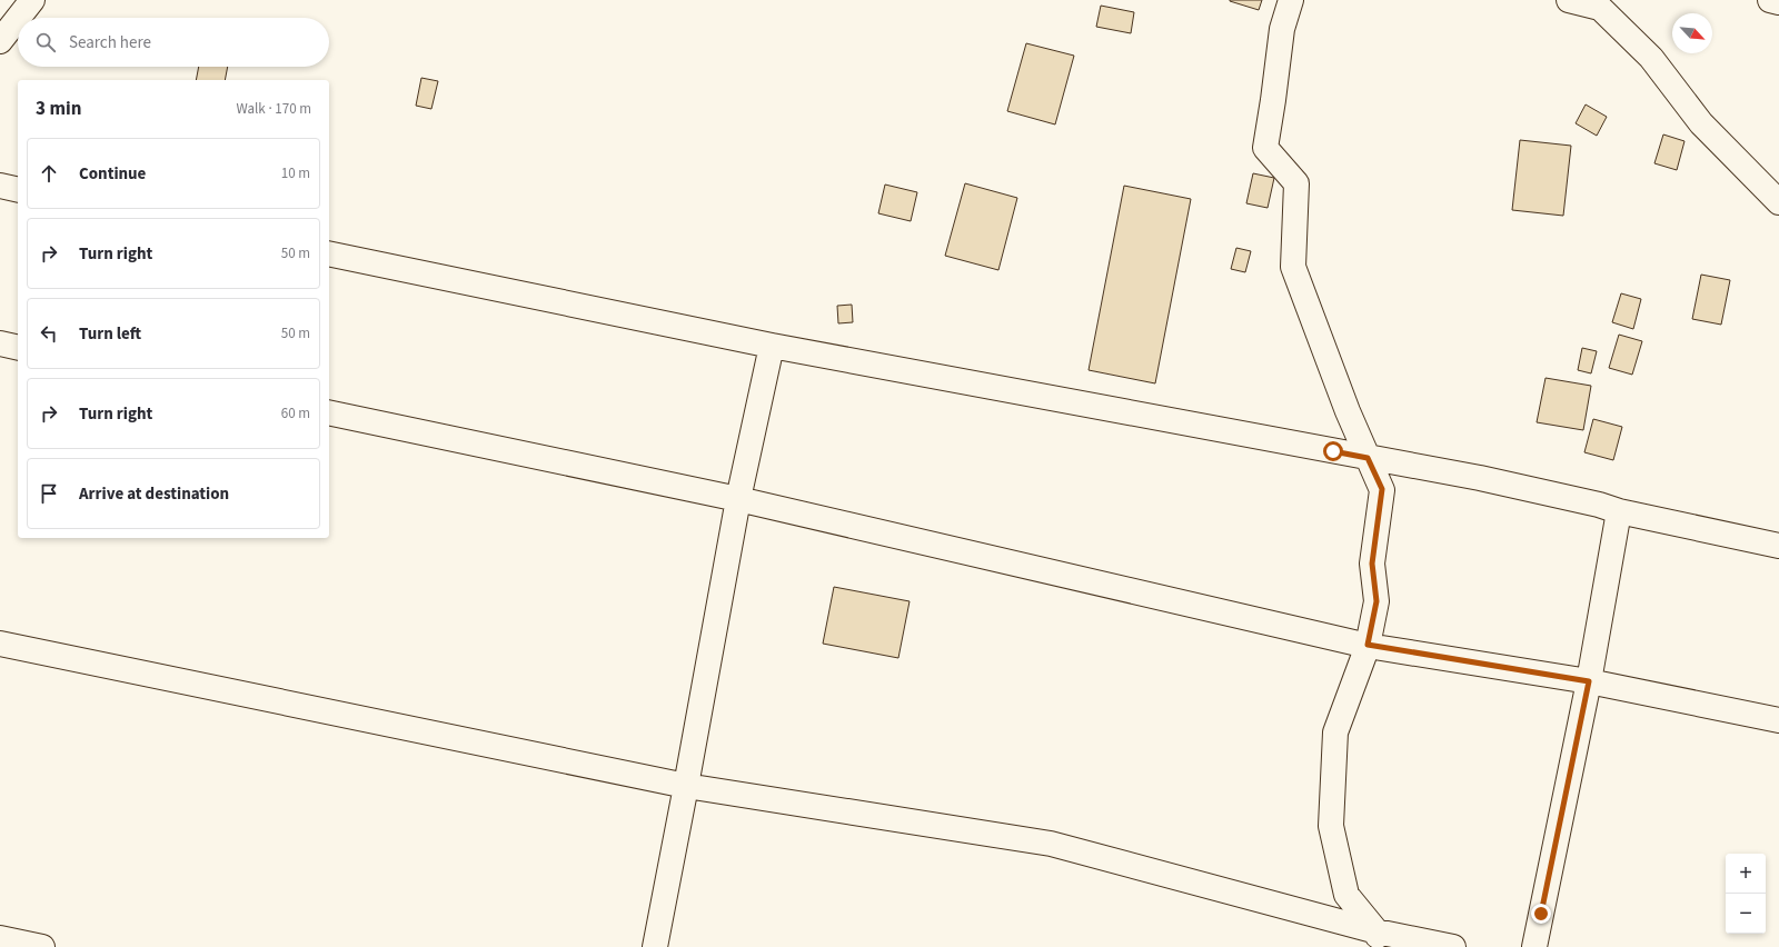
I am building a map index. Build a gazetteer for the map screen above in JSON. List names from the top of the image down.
{
  "north": "bottom right",
  "page": {
    "search": "Search here",
    "heading": ["3 min", "Walk · 170 m"],
    "list": [
      ["Continue", "10 m"],
      ["Turn right", "50 m"],
      ["Turn left", "50 m"],
      ["Turn right", "60 m"],
      "Arrive at destination"
    ],
    "map_buttons": ["+", "−"]
  }
}
